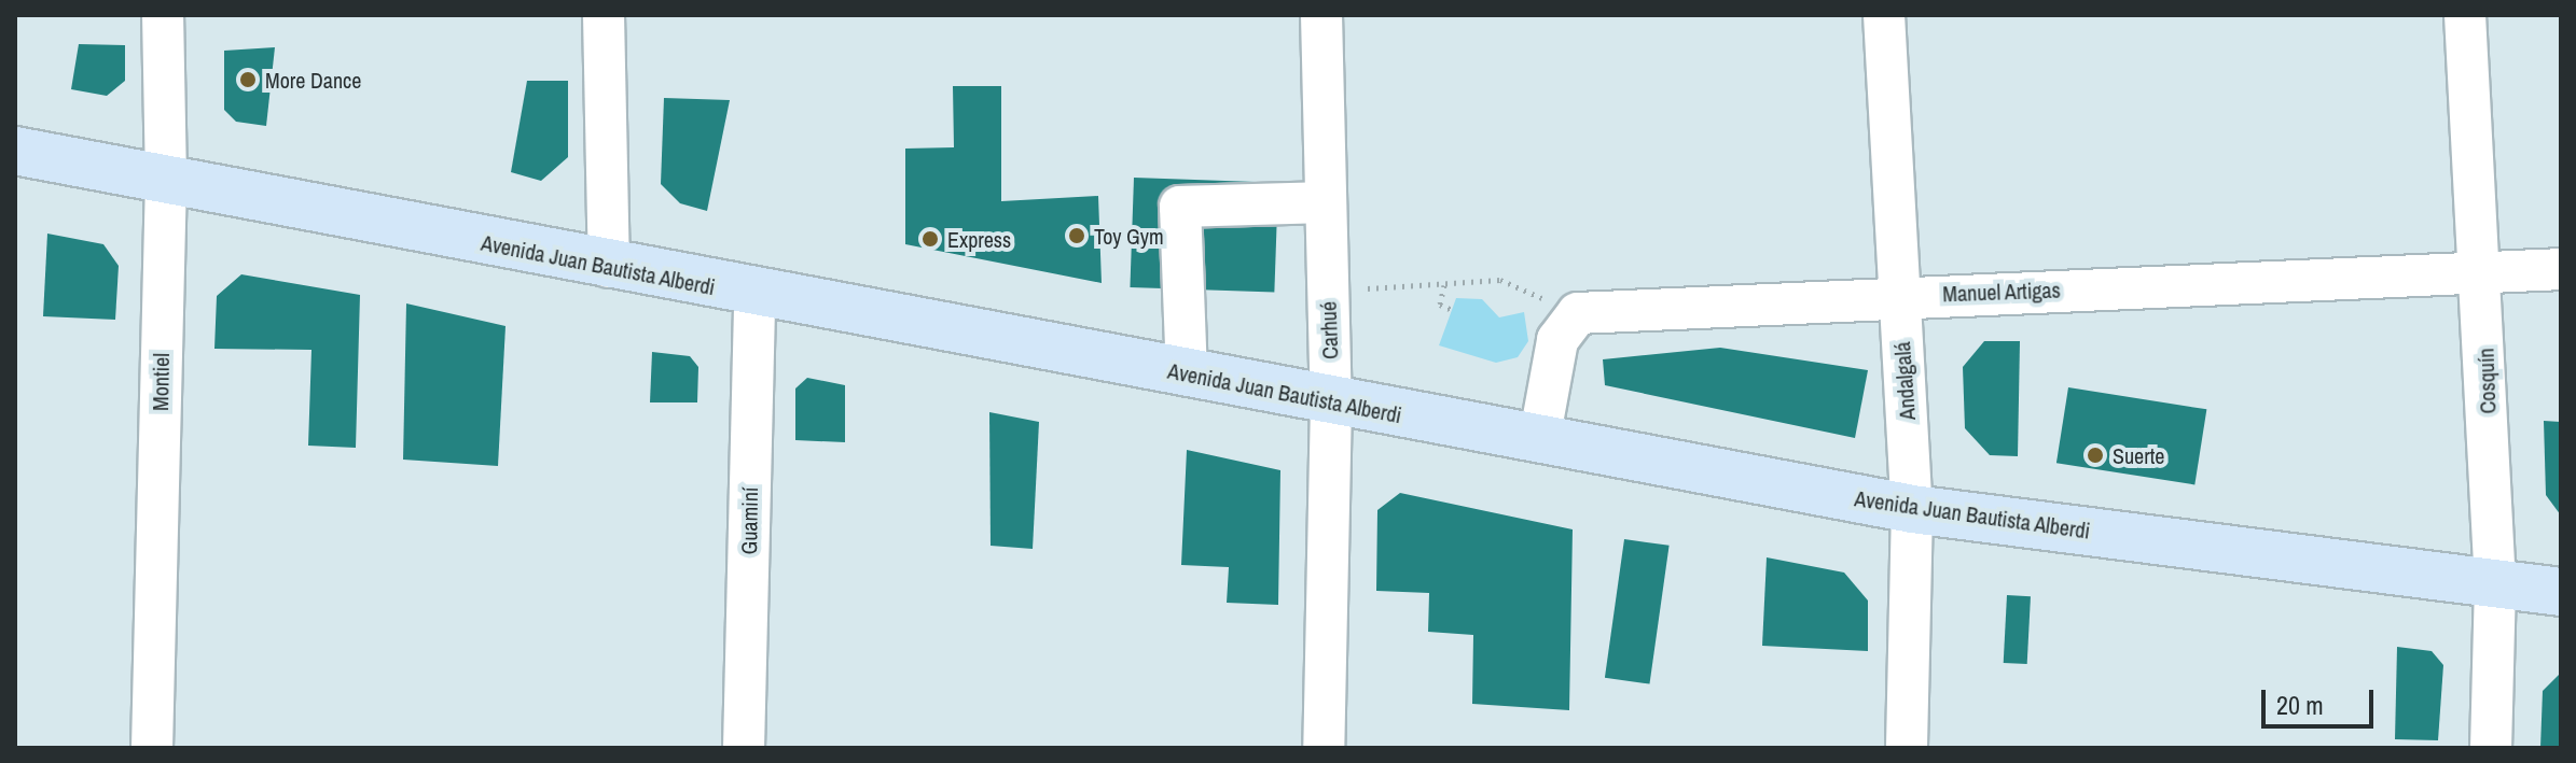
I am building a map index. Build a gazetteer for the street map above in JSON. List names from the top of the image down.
{
  "streets": {
    "main road": ["Avenida Juan Bautista Alberdi"],
    "street": [
      "Manuel Artigas",
      "Carhué",
      "Andalgalá",
      "Cosquín",
      "Montiel",
      "Guaminí"
    ]
  },
  "crossings": [
    ["Avenida Juan Bautista Alberdi", "Carhué"],
    ["Avenida Juan Bautista Alberdi", "Andalgalá"],
    ["Avenida Juan Bautista Alberdi", "Cosquín"],
    ["Avenida Juan Bautista Alberdi", "Montiel"],
    ["Avenida Juan Bautista Alberdi", "Guaminí"],
    ["Manuel Artigas", "Andalgalá"],
    ["Manuel Artigas", "Cosquín"]
  ],
  "places": [
    "More Dance",
    "Toy Gym",
    "Express",
    "Suerte"
  ],
  "scale_bar": "20 m"
}
